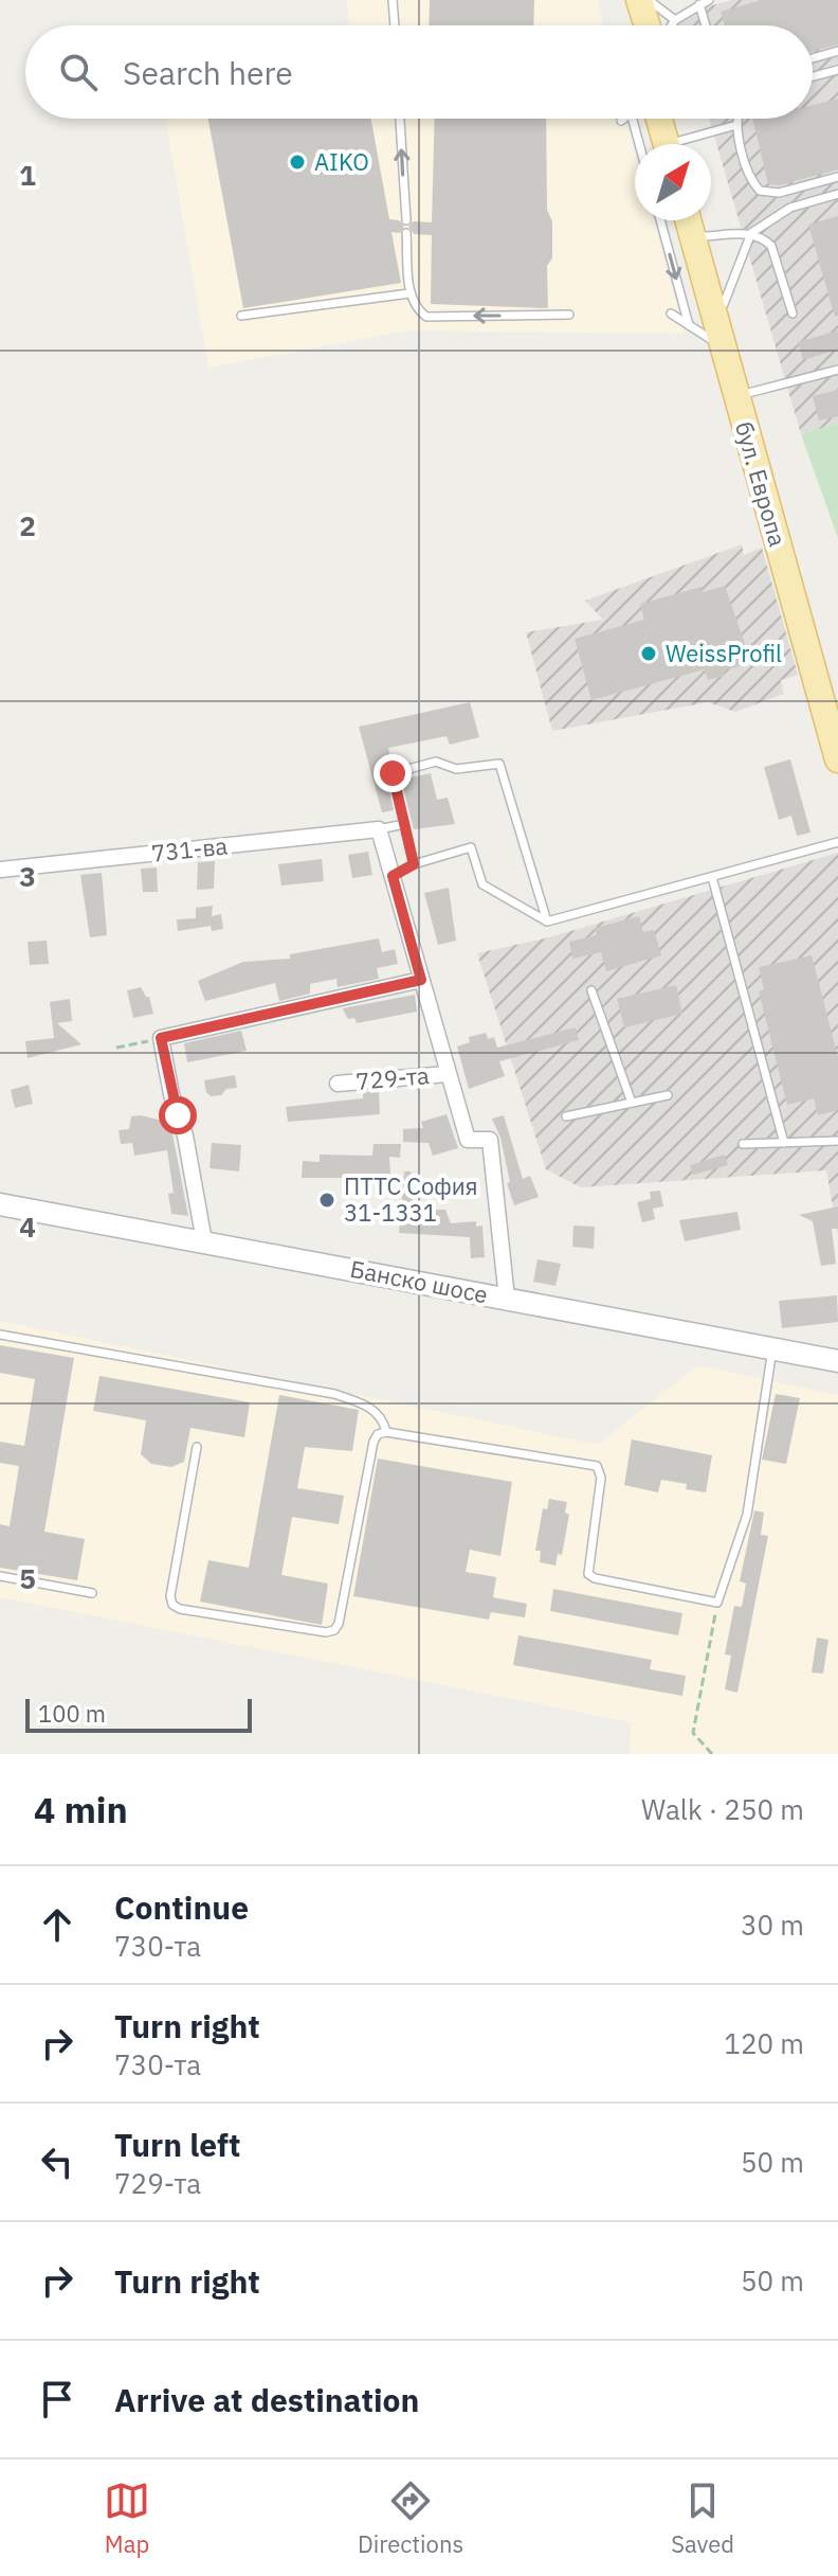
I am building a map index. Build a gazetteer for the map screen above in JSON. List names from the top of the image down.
{
  "streets": {
    "main road": ["бул. Европа"],
    "street": ["731-ва", "729-та", "Банско шосе"]
  },
  "crossings": [
    ["731-ва", "729-та"],
    ["729-та", "Банско шосе"]
  ],
  "places": ["AIKO", "WeissProfil", "ПТТС София 31-1331"],
  "scale_bar": "100 m",
  "north": "top right",
  "page": {
    "search": "Search here",
    "scale": "100 m",
    "heading": ["4 min", "Walk · 250 m"],
    "list": [
      ["Continue", "730-та", "30 m"],
      ["Turn right", "730-та", "120 m"],
      ["Turn left", "729-та", "50 m"],
      ["Turn right", "50 m"],
      "Arrive at destination"
    ],
    "nav": ["Map", "Directions", "Saved"]
  },
  "grid": {
    "rows": [
      "1",
      "2",
      "3",
      "4",
      "5"
    ]
  }
}
